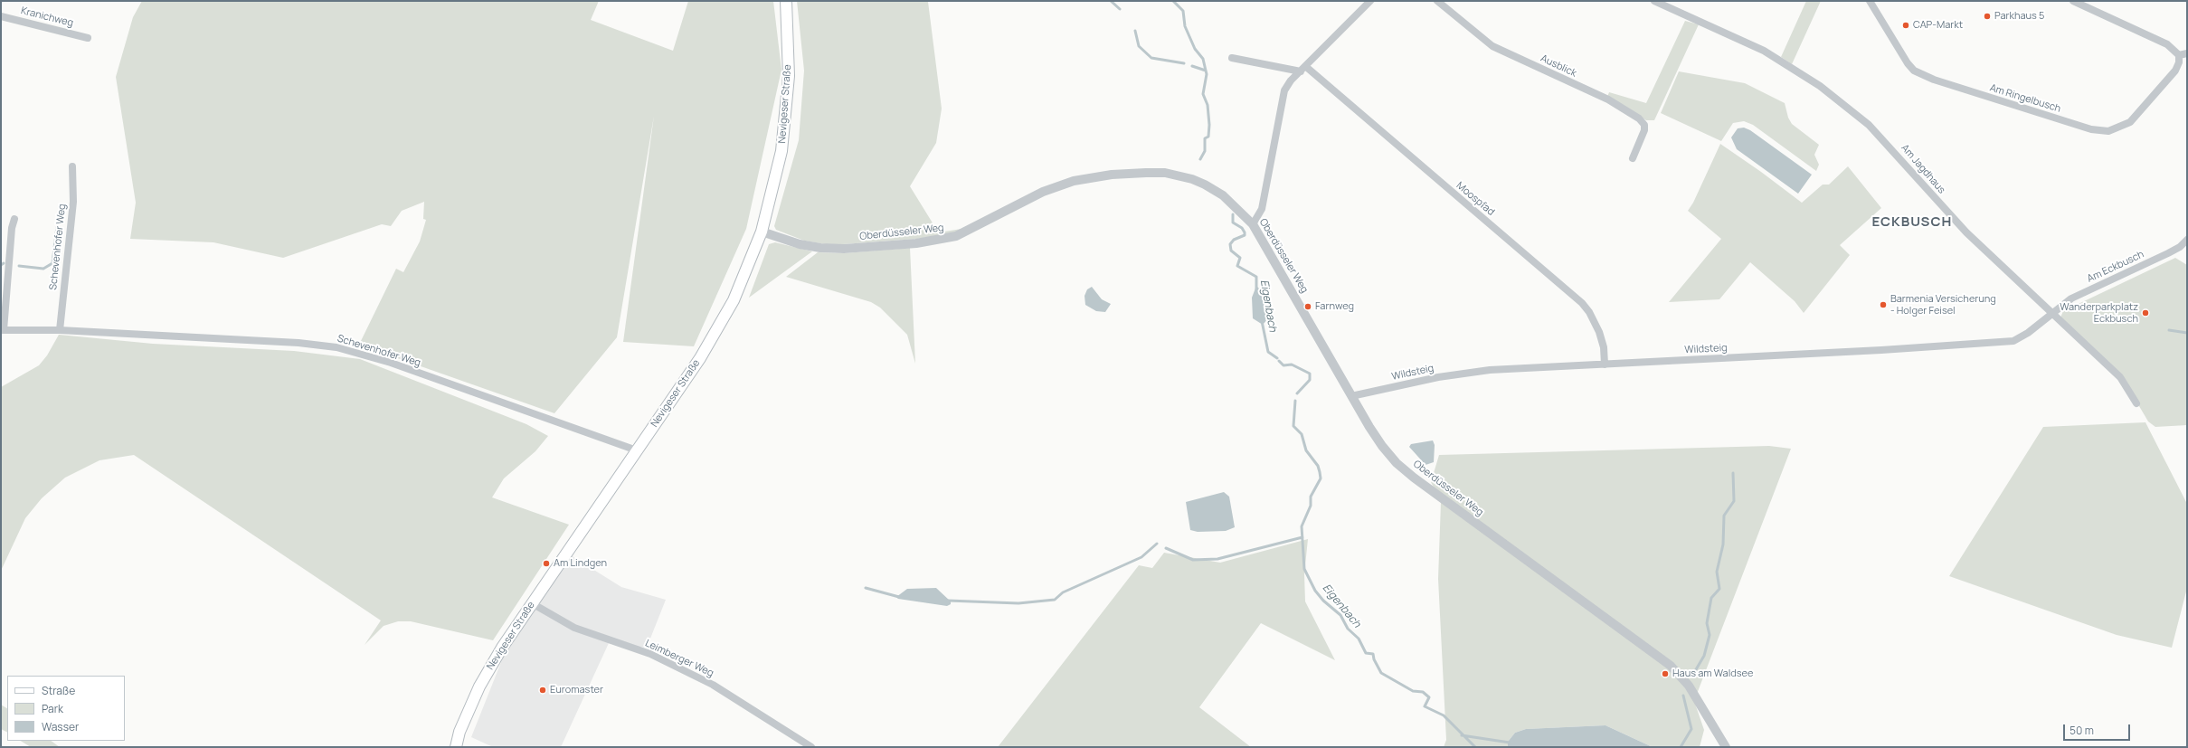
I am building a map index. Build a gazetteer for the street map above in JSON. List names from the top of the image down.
{
  "streets": {
    "main road": ["Nevigeser Straße"],
    "street": [
      "Kranichweg",
      "Ausblick",
      "Am Ringelbusch",
      "Am Jagdhaus",
      "Moospfad",
      "Oberdüsseler Weg",
      "Schevenhofer Weg",
      "Am Eckbusch",
      "Wildsteig",
      "Leimberger Weg"
    ]
  },
  "crossings": [
    ["Nevigeser Straße", "Oberdüsseler Weg"],
    ["Nevigeser Straße", "Schevenhofer Weg"],
    ["Nevigeser Straße", "Leimberger Weg"],
    ["Am Jagdhaus", "Am Eckbusch"],
    ["Am Jagdhaus", "Wildsteig"],
    ["Moospfad", "Wildsteig"],
    ["Oberdüsseler Weg", "Wildsteig"],
    ["Am Eckbusch", "Wildsteig"]
  ],
  "districts": ["ECKBUSCH"],
  "water": ["Eigenbach"],
  "places": [
    "Parkhaus 5",
    "CAP-Markt",
    "Barmenia Versicherung - Holger Feisel",
    "Farnweg",
    "Wanderparkplatz Eckbusch",
    "Am Lindgen",
    "Haus am Waldsee",
    "Euromaster"
  ],
  "legend": ["Straße", "Park", "Wasser"],
  "scale_bar": "50 m"
}
